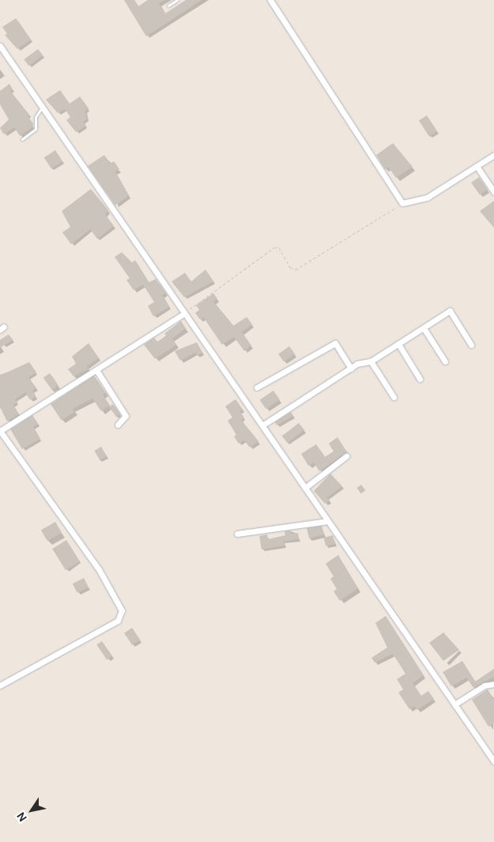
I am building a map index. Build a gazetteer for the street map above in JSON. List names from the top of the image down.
{
  "north": "bottom left"
}
